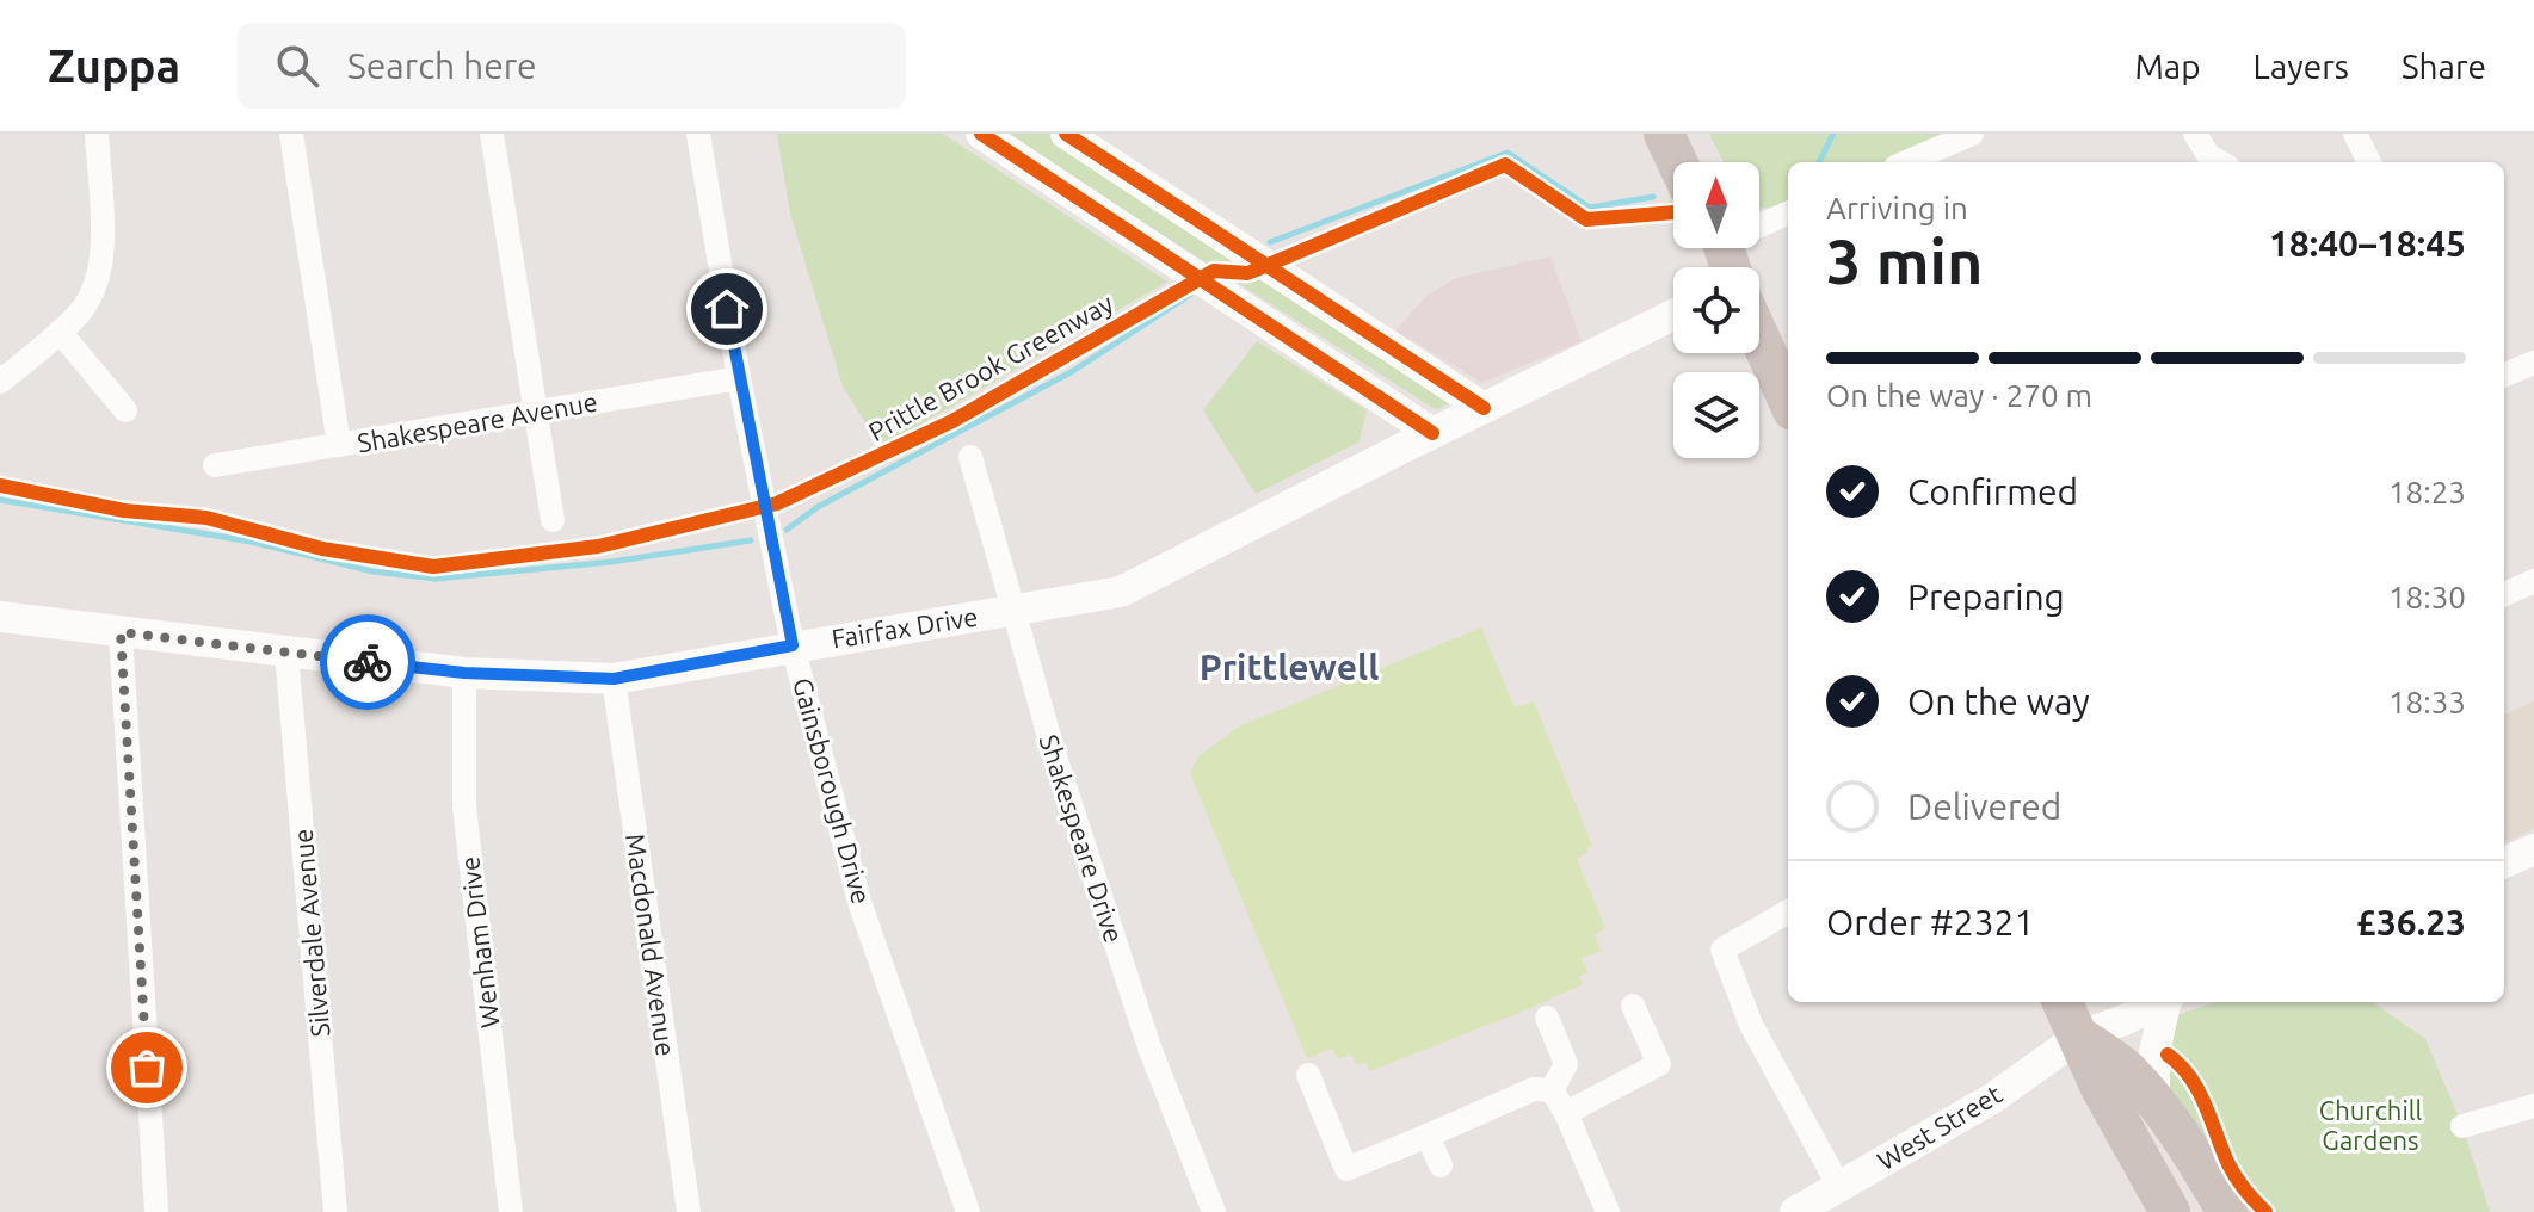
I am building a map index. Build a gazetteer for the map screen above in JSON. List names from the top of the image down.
{
  "streets": {
    "street": [
      "Shakespeare Avenue",
      "Fairfax Drive",
      "Gainsborough Drive",
      "Shakespeare Drive",
      "Silverdale Avenue",
      "Wenham Drive",
      "Macdonald Avenue",
      "West Street"
    ],
    "cycle path": ["Prittle Brook Greenway"]
  },
  "crossings": [
    ["Shakespeare Avenue", "Gainsborough Drive"],
    ["Fairfax Drive", "Gainsborough Drive"],
    ["Fairfax Drive", "Shakespeare Drive"],
    ["Fairfax Drive", "Silverdale Avenue"],
    ["Fairfax Drive", "Wenham Drive"],
    ["Fairfax Drive", "Macdonald Avenue"]
  ],
  "districts": ["Prittlewell"],
  "parks": ["Churchill Gardens"],
  "north": "top",
  "page": {
    "header": "Zuppa",
    "search": "Search here",
    "nav": ["Map", "Layers", "Share"],
    "heading": ["3 min", "Arriving in", "18:40–18:45"],
    "panel": ["Order #2321", "£36.23"],
    "bar": "On the way · 270 m",
    "list": [
      ["Confirmed", "18:23"],
      ["Preparing", "18:30"],
      ["On the way", "18:33"],
      "Delivered"
    ]
  }
}
